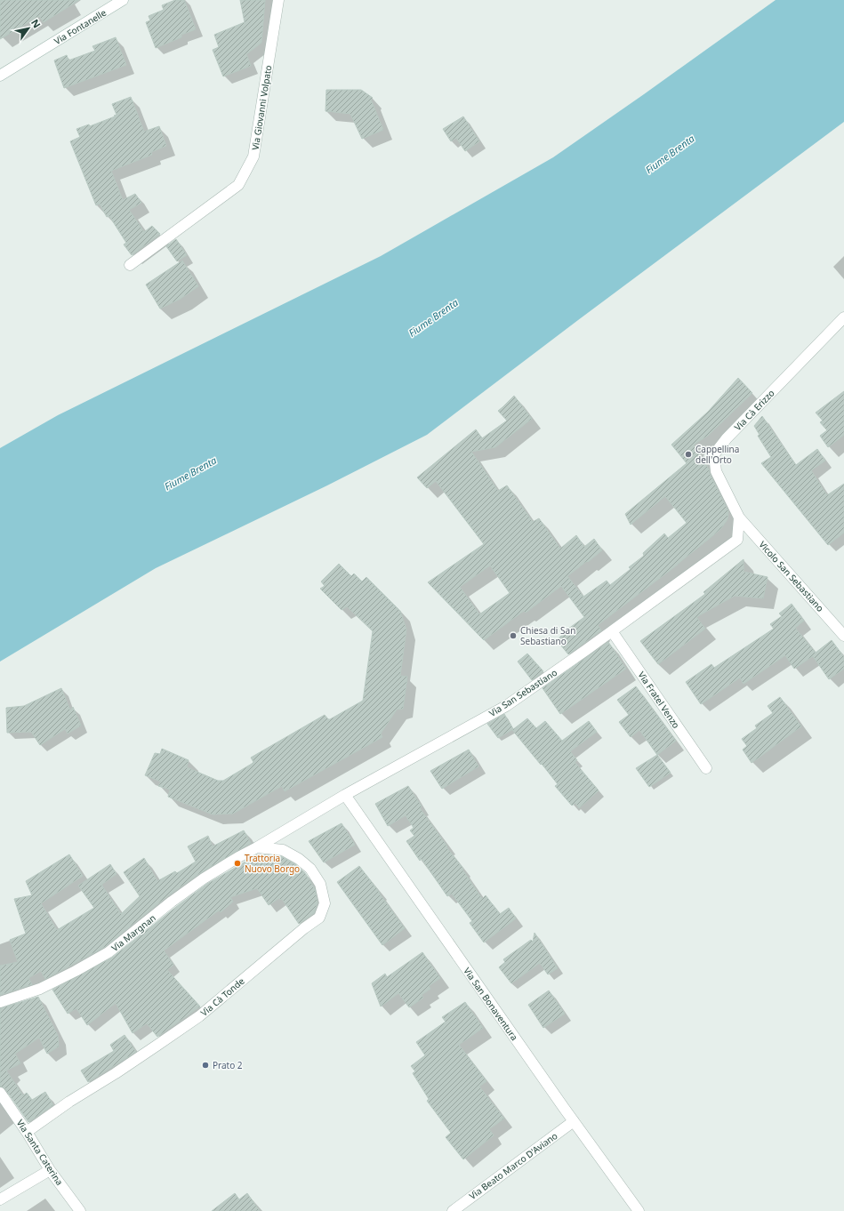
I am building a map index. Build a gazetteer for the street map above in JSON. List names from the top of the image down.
{
  "streets": {
    "street": [
      "Via Fontanelle",
      "Via Giovanni Volpato",
      "Via Cà Erizzo",
      "Vicolo San Sebastiano",
      "Via San Sebastiano",
      "Via Fratel Venzo",
      "Via Margnan",
      "Via Cà Tonde",
      "Via San Bonaventura",
      "Via Santa Caterina",
      "Via Beato Marco D'Aviano"
    ]
  },
  "crossings": [
    ["Via Cà Erizzo", "Vicolo San Sebastiano"],
    ["Via Cà Erizzo", "Via San Sebastiano"],
    ["Vicolo San Sebastiano", "Via San Sebastiano"],
    ["Via San Sebastiano", "Via Fratel Venzo"],
    ["Via San Sebastiano", "Via Margnan"],
    ["Via San Sebastiano", "Via Cà Tonde"],
    ["Via San Sebastiano", "Via San Bonaventura"],
    ["Via Margnan", "Via Cà Tonde"],
    ["Via Cà Tonde", "Via Santa Caterina"],
    ["Via San Bonaventura", "Via Beato Marco D'Aviano"]
  ],
  "water": ["Fiume Brenta"],
  "places": [
    "Cappellina dell'Orto",
    "Chiesa di San Sebastiano",
    "Trattoria Nuovo Borgo",
    "Prato 2"
  ],
  "north": "top right"
}
